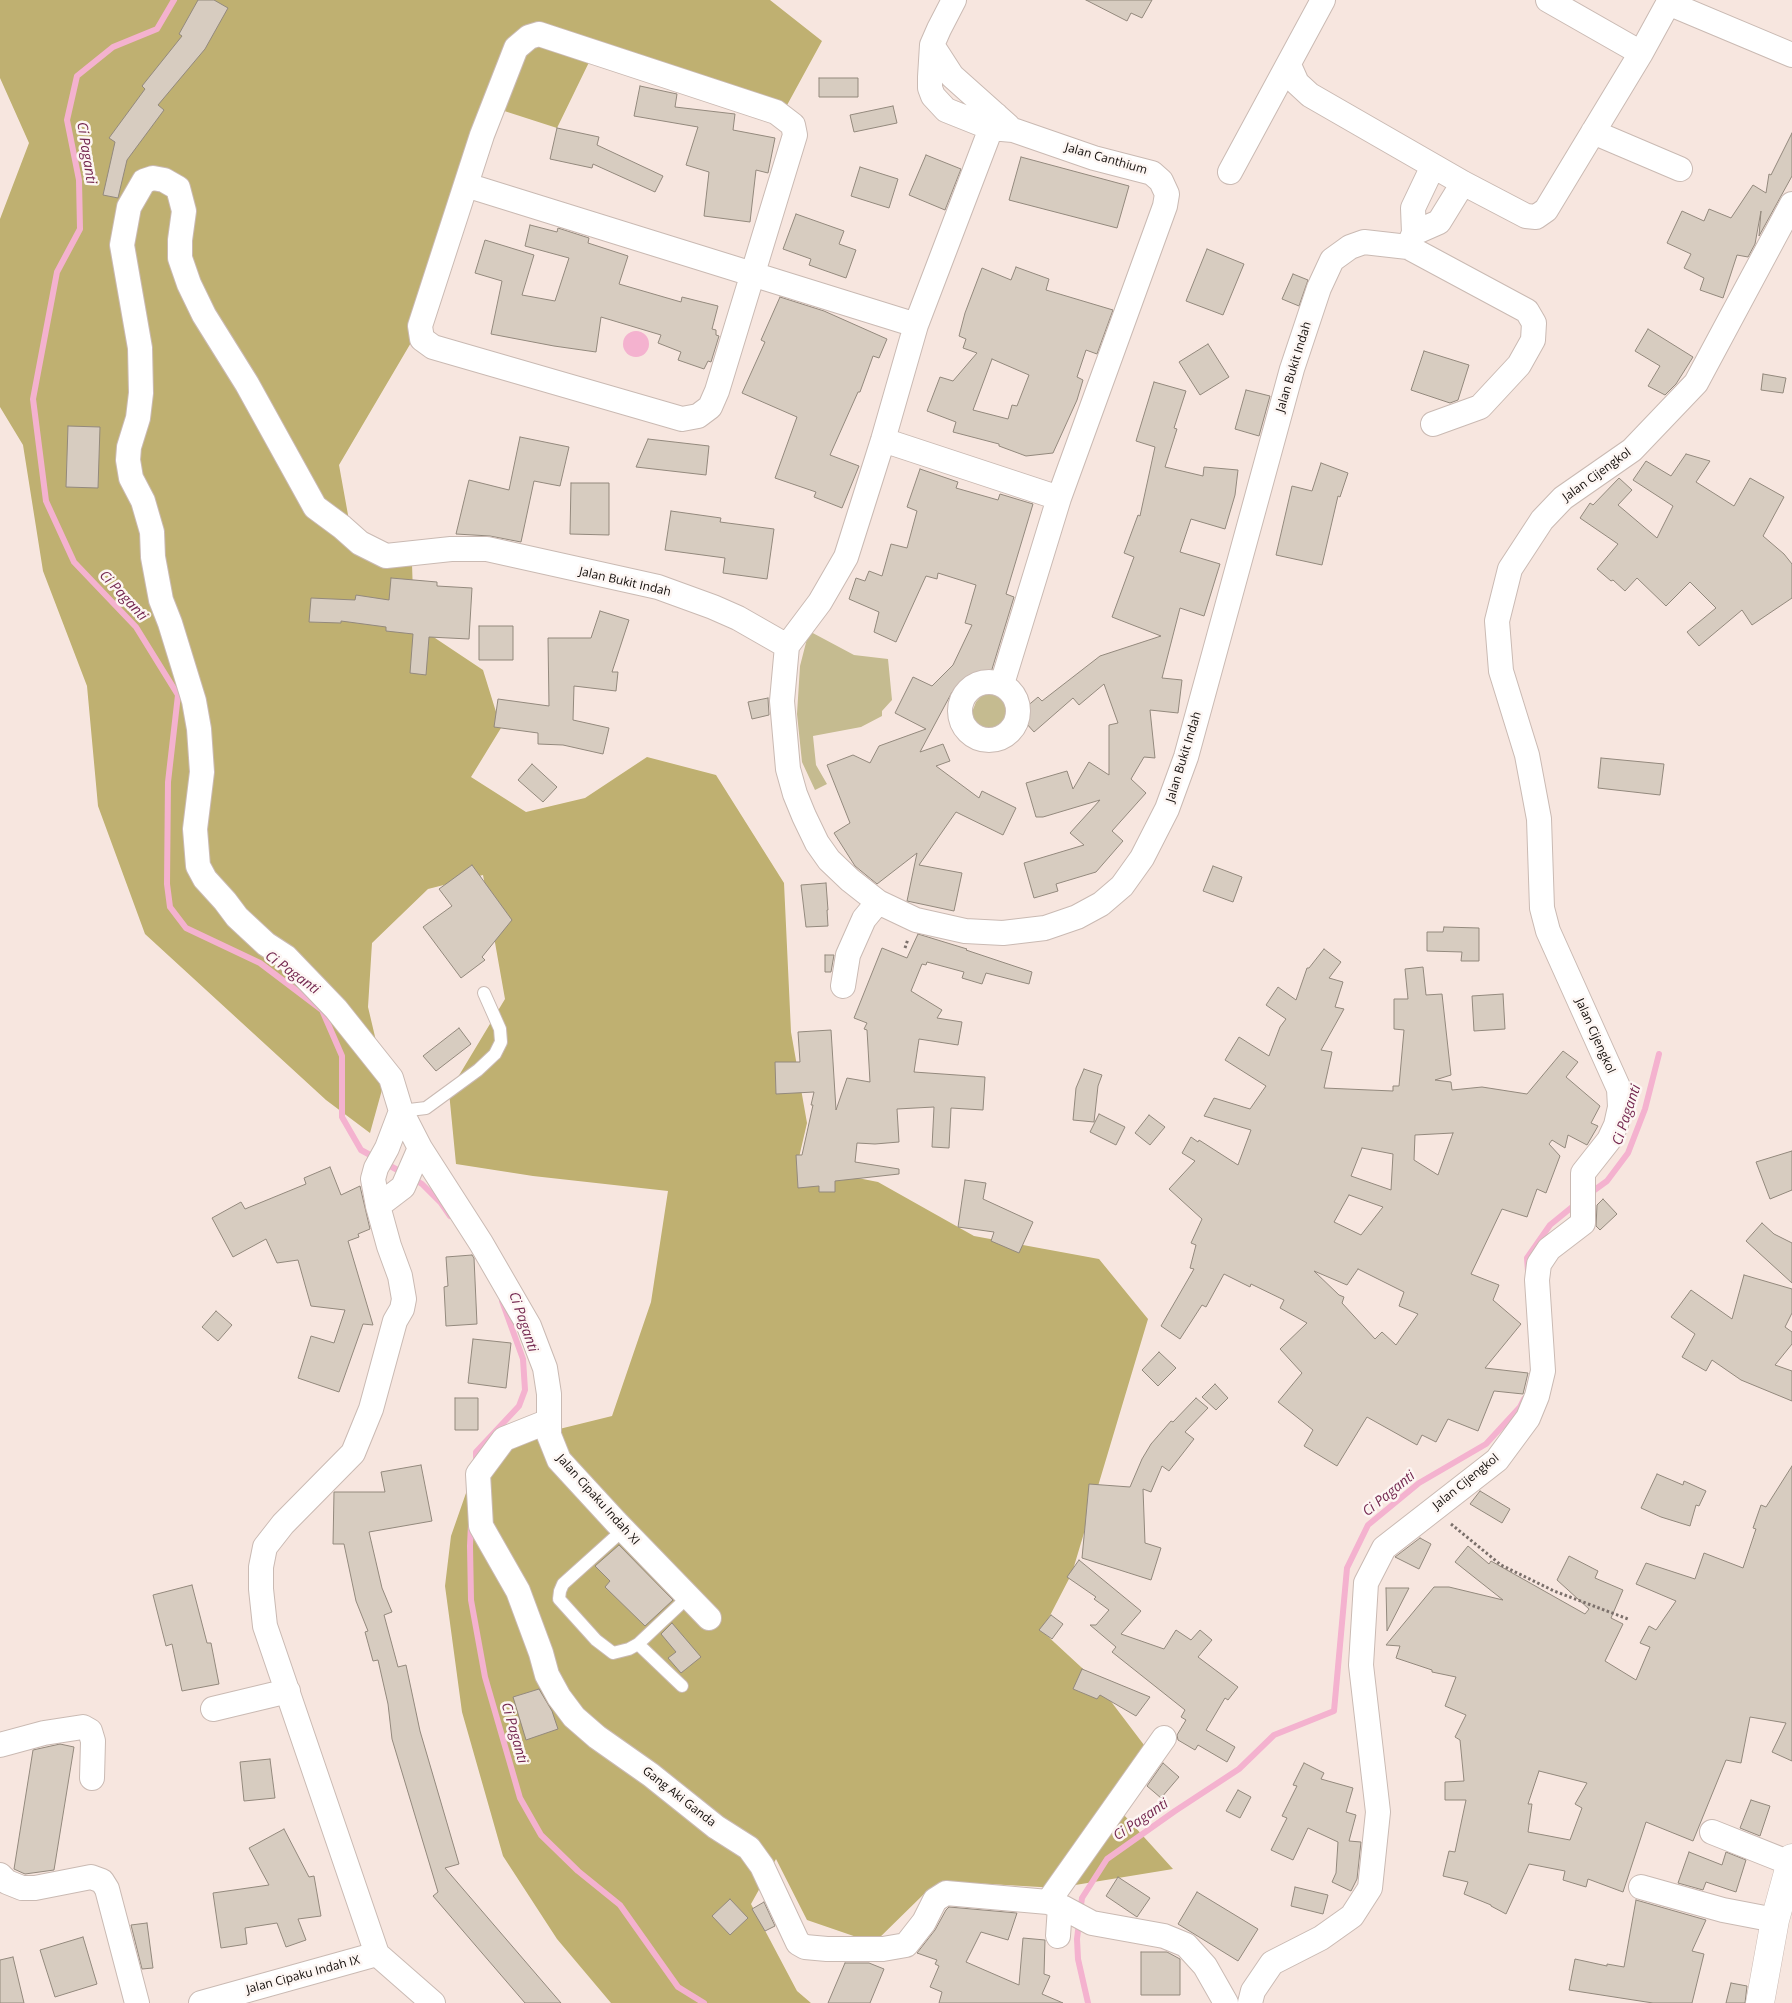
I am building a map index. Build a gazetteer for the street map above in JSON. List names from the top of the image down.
{
  "streets": {
    "street": [
      "Jalan Canthium",
      "Jalan Bukit Indah",
      "Jalan Cijengkol",
      "Jalan Cipaku Indah XI",
      "Gang Aki Ganda",
      "Jalan Cipaku Indah IX"
    ]
  },
  "crossings": [
    ["Jalan Bukit Indah", "Jalan Cipaku Indah XI"],
    ["Jalan Cipaku Indah XI", "Gang Aki Ganda"]
  ],
  "water": ["Ci Paganti"]
}
